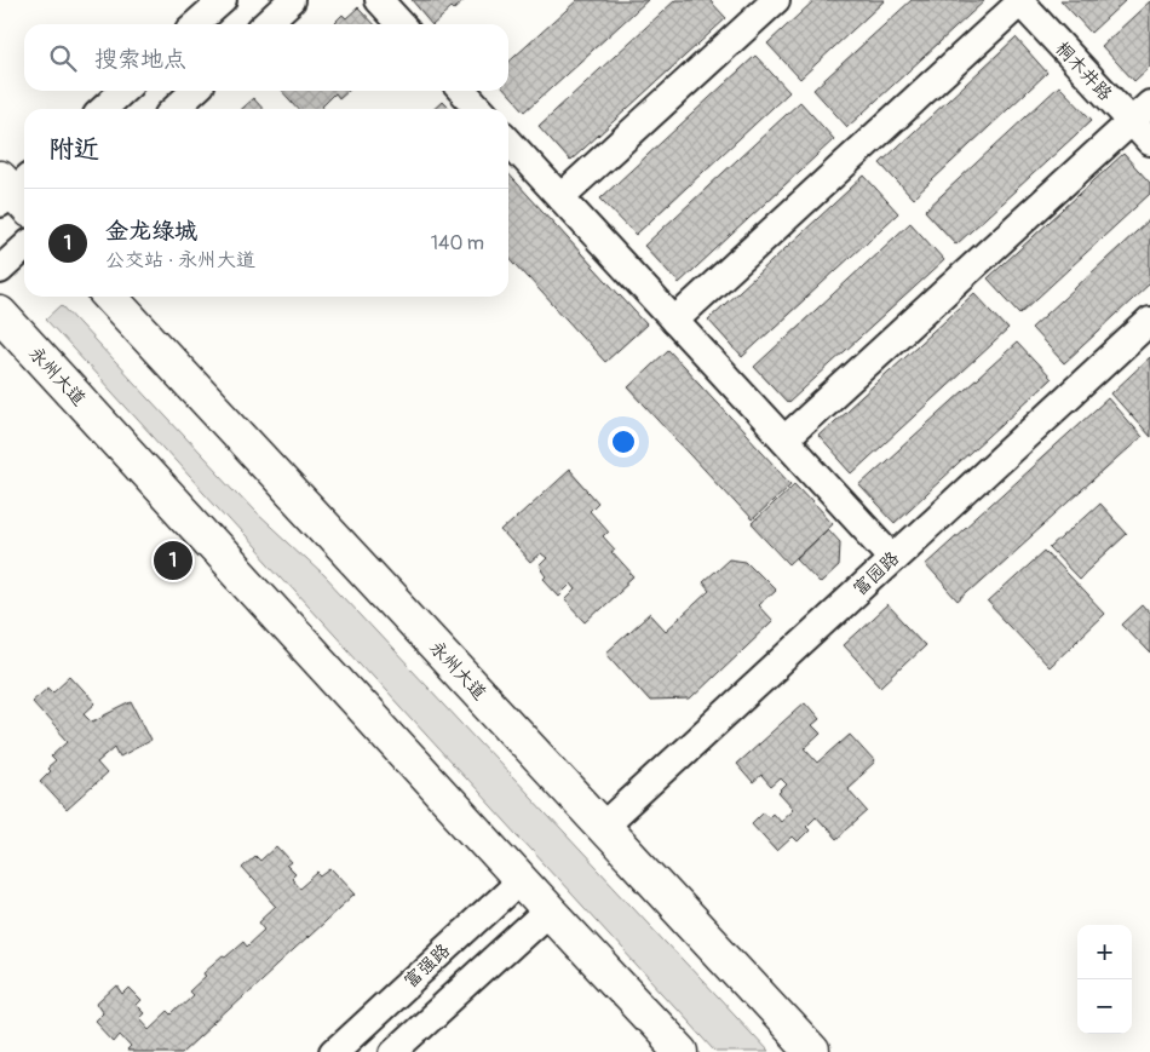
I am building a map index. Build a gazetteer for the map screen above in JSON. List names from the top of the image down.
{
  "streets": {
    "main road": ["永州大道"],
    "street": ["桐木井路", "富园路", "富强路"]
  },
  "crossings": [
    ["永州大道", "富园路"],
    ["永州大道", "富强路"]
  ],
  "page": {
    "search": "搜索地点",
    "heading": "附近",
    "list": [
      {
        "mark": "1",
        "name": "金龙绿城",
        "note": "公交站 · 永州大道",
        "value": "140 m"
      }
    ],
    "pins": "1",
    "map_buttons": ["+", "−"]
  }
}
